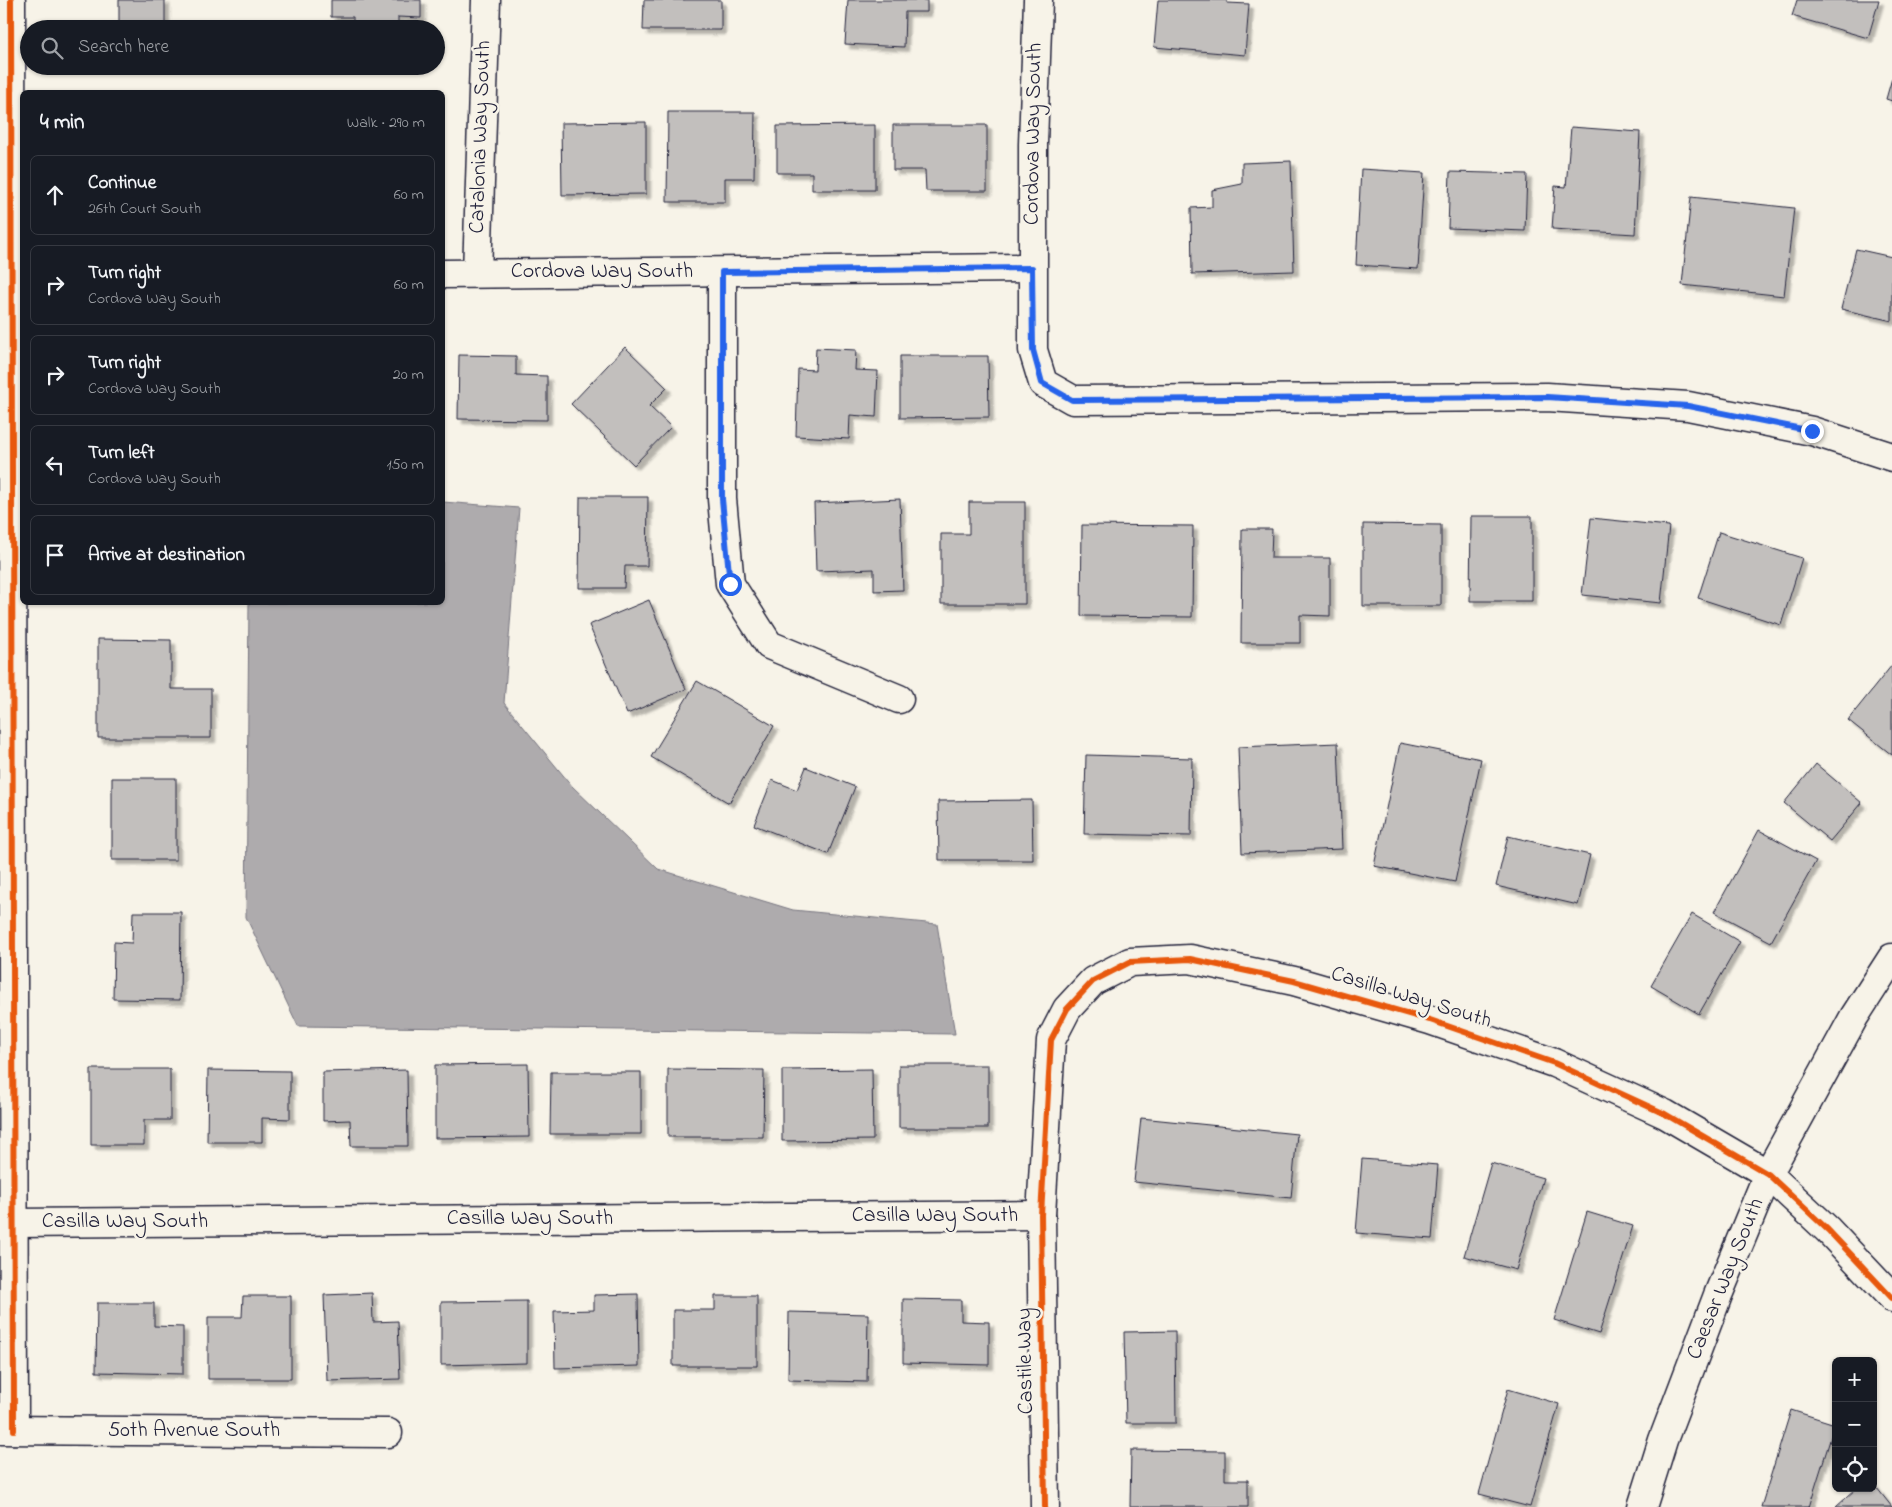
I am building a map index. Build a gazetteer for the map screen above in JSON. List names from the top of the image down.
{
  "streets": {
    "street": [
      "Cordova Way South",
      "Catalonia Way South",
      "Casilla Way South",
      "Caesar Way South",
      "Castile Way",
      "50th Avenue South"
    ]
  },
  "crossings": [
    ["Cordova Way South", "Catalonia Way South"],
    ["Casilla Way South", "Caesar Way South"],
    ["Casilla Way South", "Castile Way"]
  ],
  "page": {
    "search": "Search here",
    "heading": ["4 min", "Walk · 290 m"],
    "list": [
      ["Continue", "26th Court South", "60 m"],
      ["Turn right", "Cordova Way South", "60 m"],
      ["Turn right", "Cordova Way South", "20 m"],
      ["Turn left", "Cordova Way South", "150 m"],
      "Arrive at destination"
    ],
    "map_buttons": ["+", "−"]
  }
}
